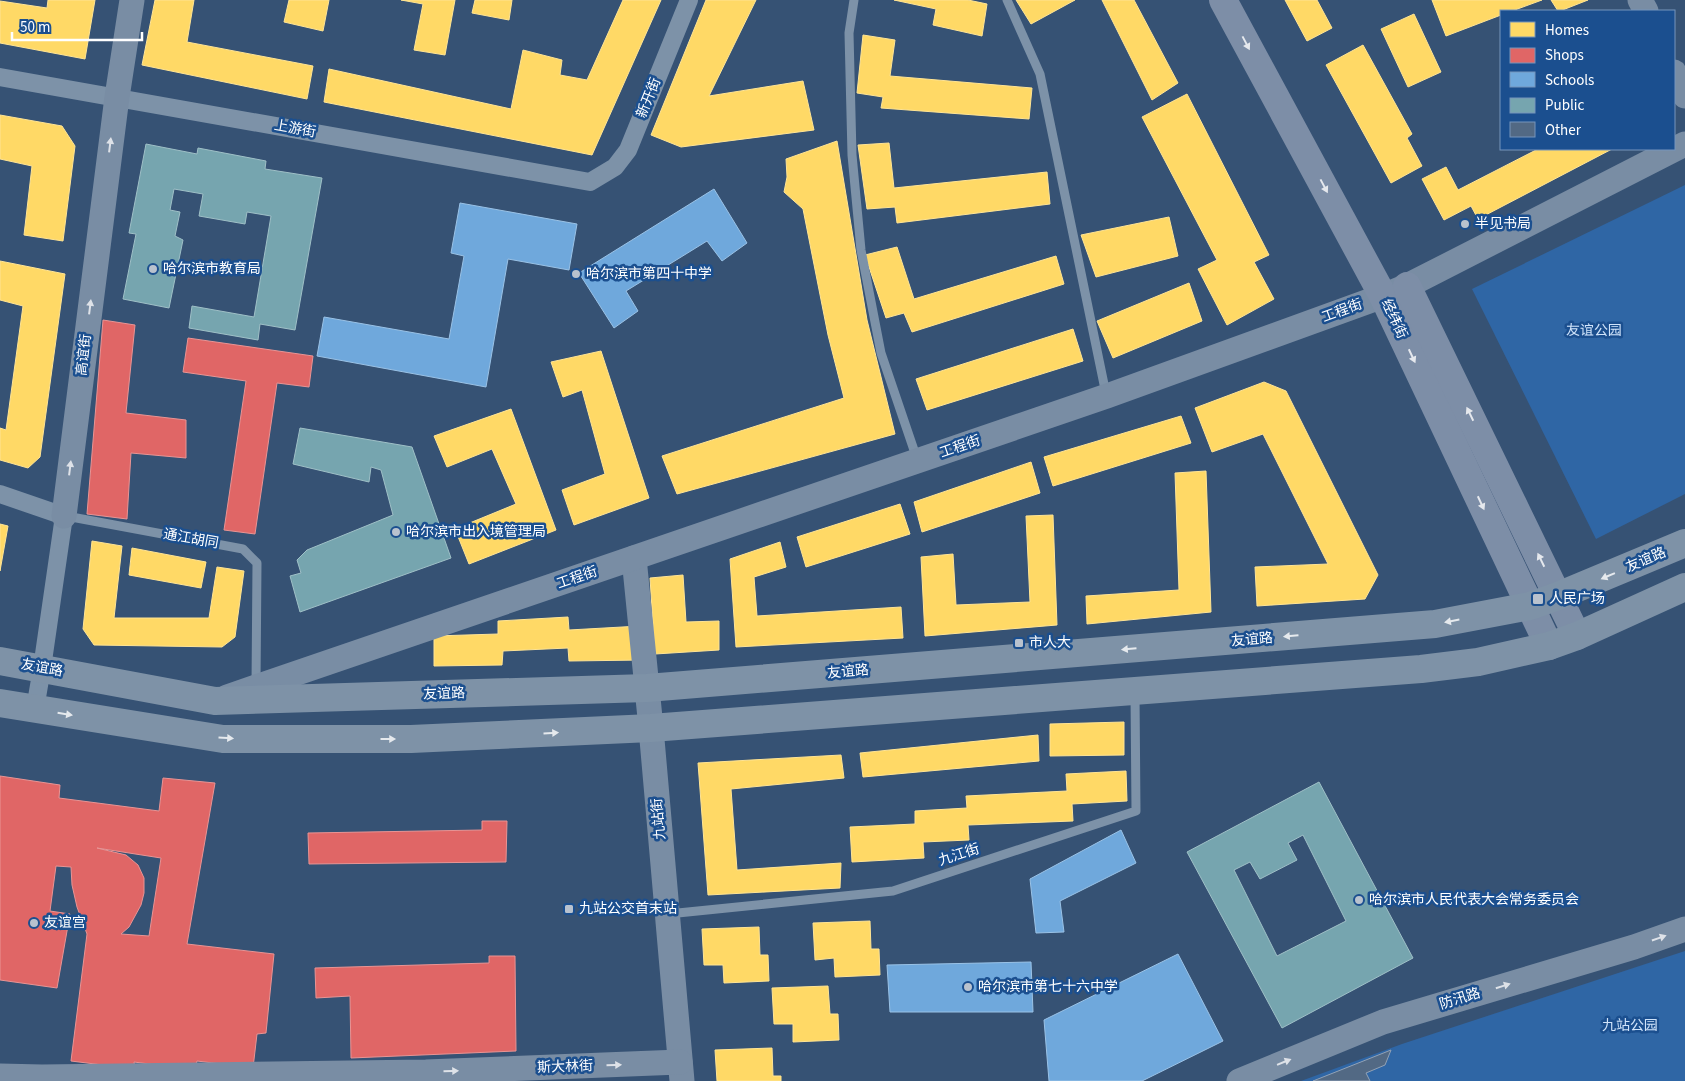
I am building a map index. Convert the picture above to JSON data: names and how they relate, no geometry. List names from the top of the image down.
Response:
{
  "streets": {
    "highway": ["友谊路"],
    "main road": ["经纬街"],
    "street": [
      "新开街",
      "上游街",
      "工程街",
      "高谊街",
      "通江胡同",
      "九站街",
      "防汛路",
      "斯大林街"
    ],
    "lane": ["九江街"]
  },
  "crossings": [
    ["新开街", "上游街"],
    ["上游街", "高谊街"],
    ["工程街", "经纬街"],
    ["工程街", "通江胡同"],
    ["工程街", "友谊路"],
    ["工程街", "九站街"],
    ["经纬街", "友谊路"],
    ["高谊街", "通江胡同"],
    ["高谊街", "友谊路"],
    ["友谊路", "九站街"],
    ["九站街", "九江街"],
    ["九站街", "斯大林街"]
  ],
  "one_way": ["高谊街", "防汛路", "斯大林街"],
  "parks": ["友谊公园", "九站公园"],
  "places": {
    "other": [
      "半见书局",
      "哈尔滨市教育局",
      "哈尔滨市第四十中学",
      "哈尔滨市出入境管理局",
      "哈尔滨市人民代表大会常务委员会",
      "友谊宫",
      "哈尔滨市第七十六中学"
    ],
    "transit": ["人民广场", "市人大", "九站公交首末站"]
  },
  "legend": [
    "Homes",
    "Shops",
    "Schools",
    "Public",
    "Other"
  ],
  "scale_bar": "50 m"
}
